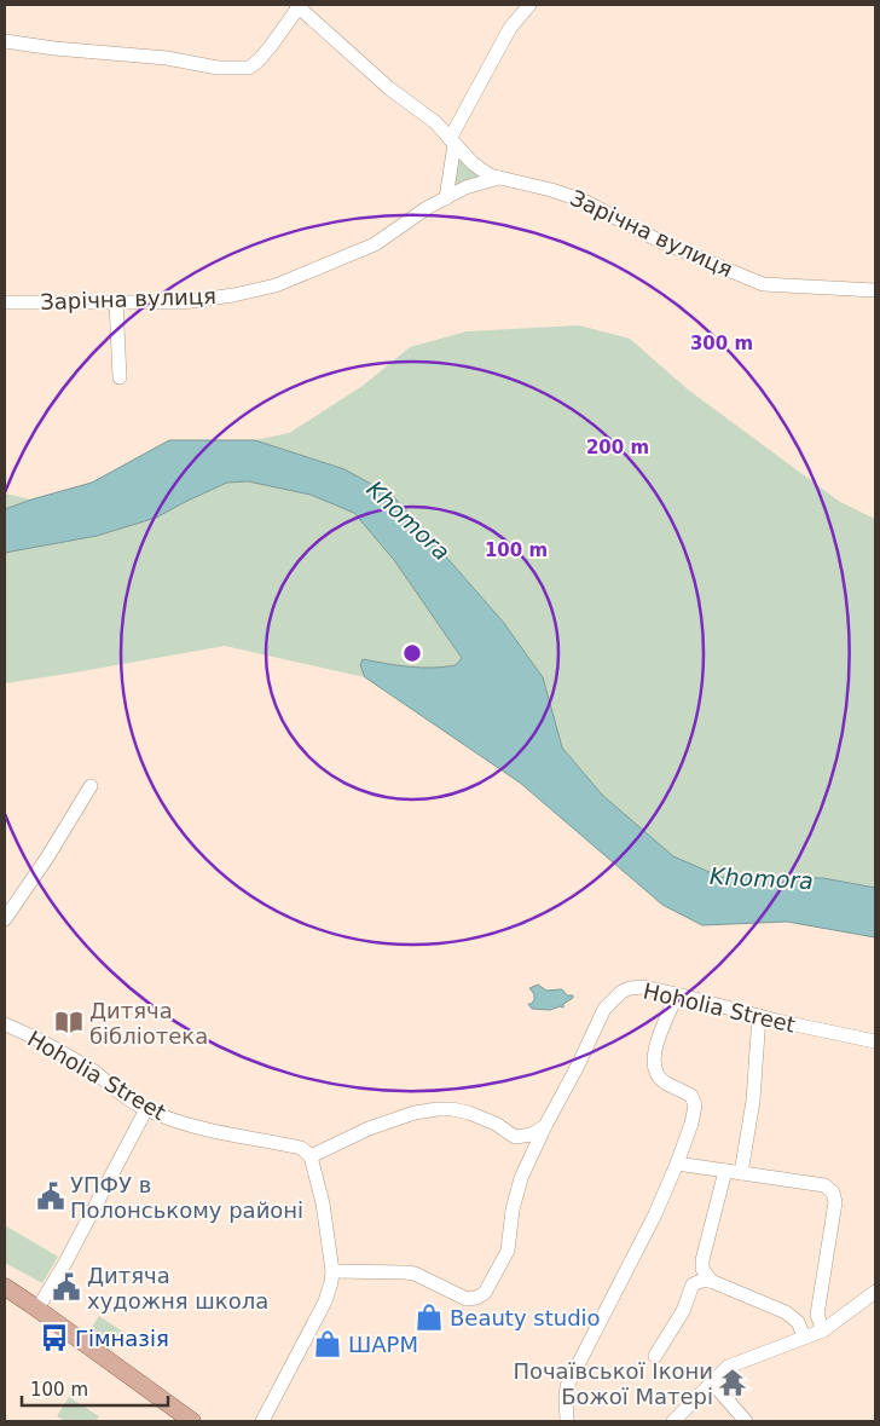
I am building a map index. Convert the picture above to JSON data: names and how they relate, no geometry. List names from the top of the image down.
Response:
{
  "streets": {
    "street": ["Зарічна вулиця", "Hoholia Street"]
  },
  "water": ["Khomora"],
  "places": {
    "library": ["Дитяча бібліотека"],
    "public building": ["УПФУ в Полонському районі", "Дитяча художня школа"],
    "shop": ["Beauty studio", "ШАРМ"],
    "bus stop": ["Гімназія"],
    "temple": ["Почаївської Ікони Божої Матері"]
  },
  "scale_bar": "100 m",
  "rings": ["300 m", "200 m", "100 m"]
}
